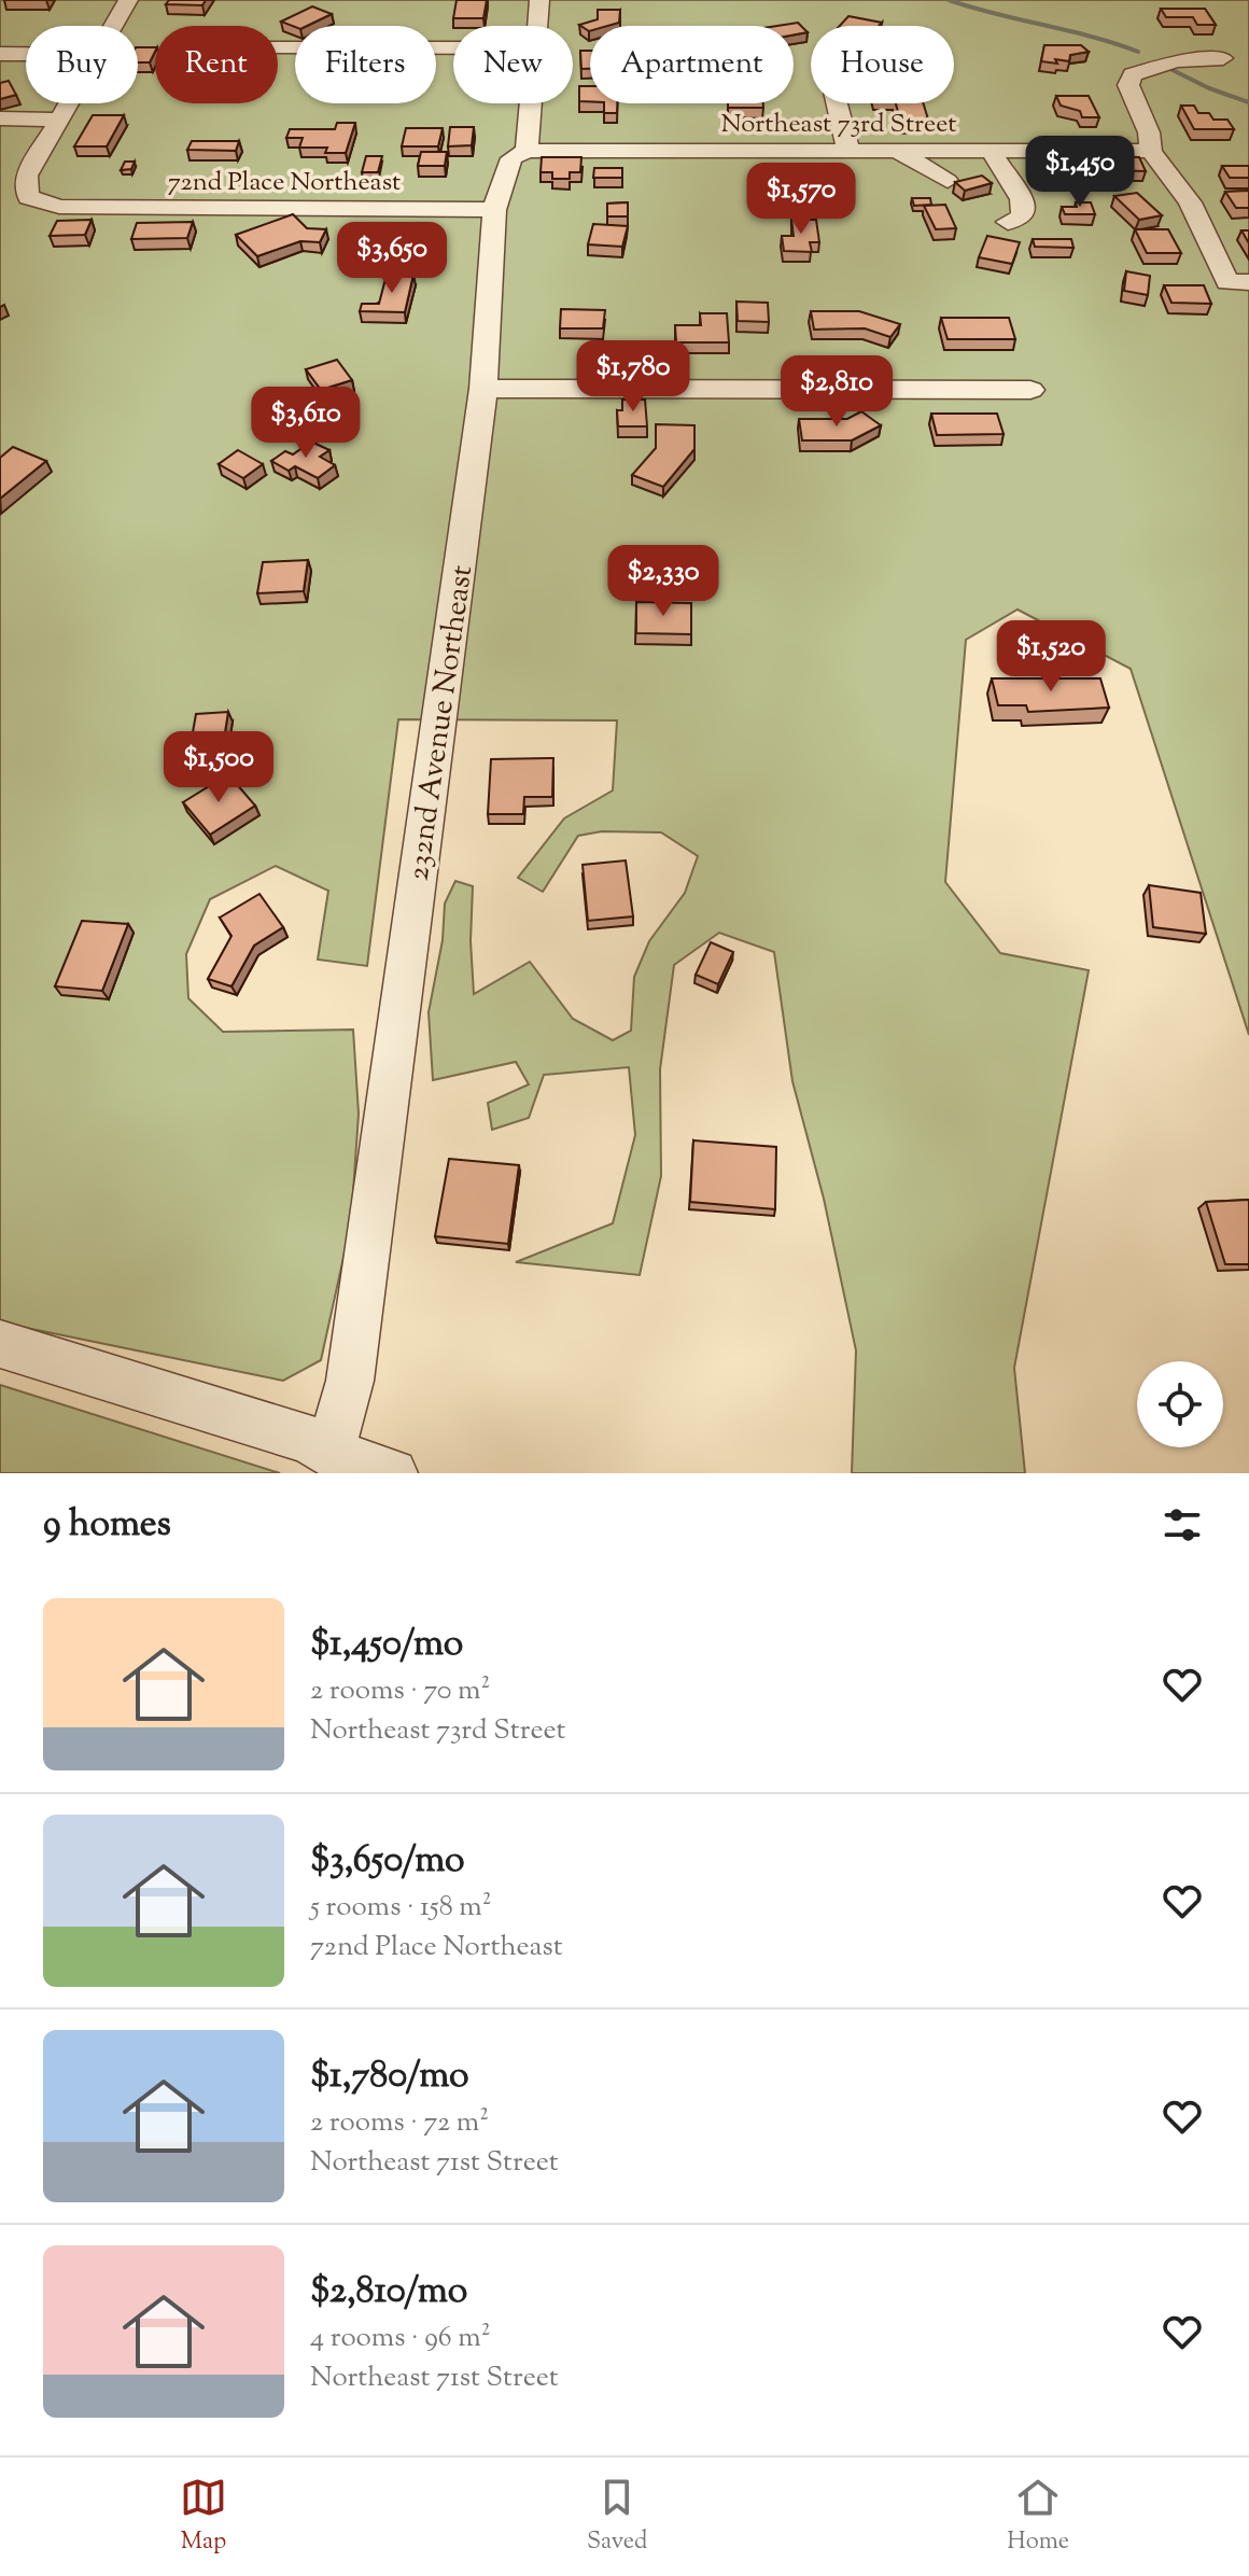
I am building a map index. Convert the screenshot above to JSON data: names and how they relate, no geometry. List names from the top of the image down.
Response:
{
  "streets": {
    "street": ["Northeast 73rd Street", "72nd Place Northeast", "232nd Avenue Northeast"]
  },
  "crossings": [
    ["Northeast 73rd Street", "232nd Avenue Northeast"],
    ["72nd Place Northeast", "232nd Avenue Northeast"]
  ],
  "page": {
    "chip": [
      "Buy",
      "Rent",
      "Filters",
      "New",
      "Apartment",
      "House"
    ],
    "price": [
      "$1,450",
      "$1,570",
      "$3,650",
      "$1,780",
      "$2,810",
      "$3,610",
      "$2,330",
      "$1,520",
      "$1,500"
    ],
    "heading": "9 homes",
    "list": [
      {
        "name": "$1,450/mo",
        "note": "2 rooms · 70 m² · Northeast 73rd Street"
      },
      {
        "name": "$3,650/mo",
        "note": "5 rooms · 158 m² · 72nd Place Northeast"
      },
      {
        "name": "$1,780/mo",
        "note": "2 rooms · 72 m² · Northeast 71st Street"
      },
      {
        "name": "$2,810/mo",
        "note": "4 rooms · 96 m² · Northeast 71st Street"
      }
    ],
    "tabs": ["Map", "Saved", "Home"]
  }
}
